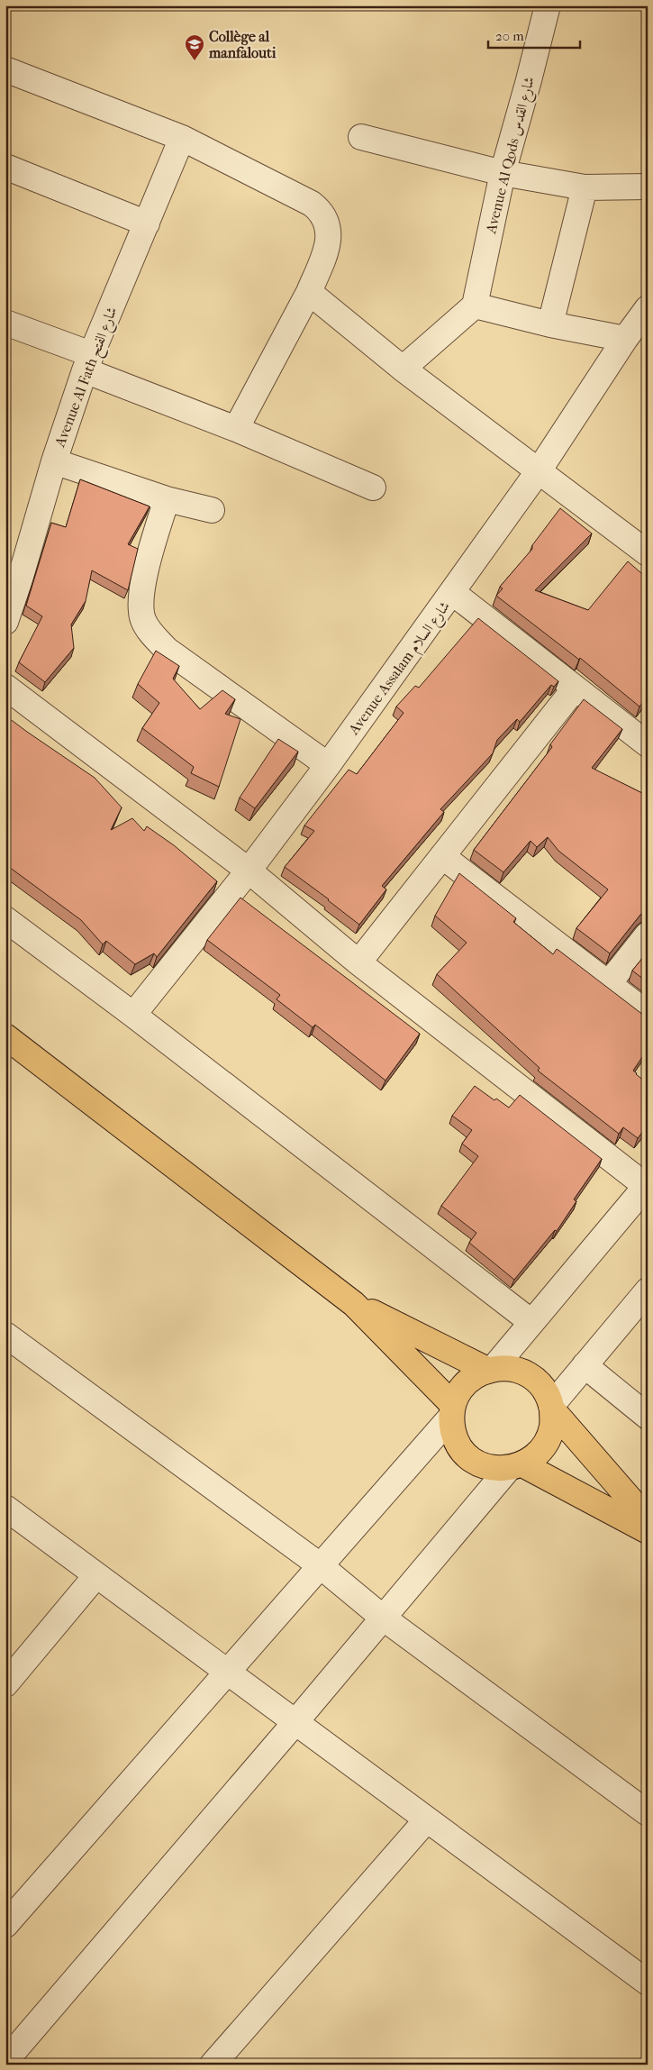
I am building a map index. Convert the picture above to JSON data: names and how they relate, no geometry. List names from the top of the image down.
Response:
{
  "streets": {
    "street": ["Avenue Al Qods شارع القدس", "Avenue Al Fath شارع الفتح", "Avenue Assalam شارع السلام"]
  },
  "places": {
    "school or university": ["Collège al manfalouti"]
  },
  "scale_bar": "20 m"
}
